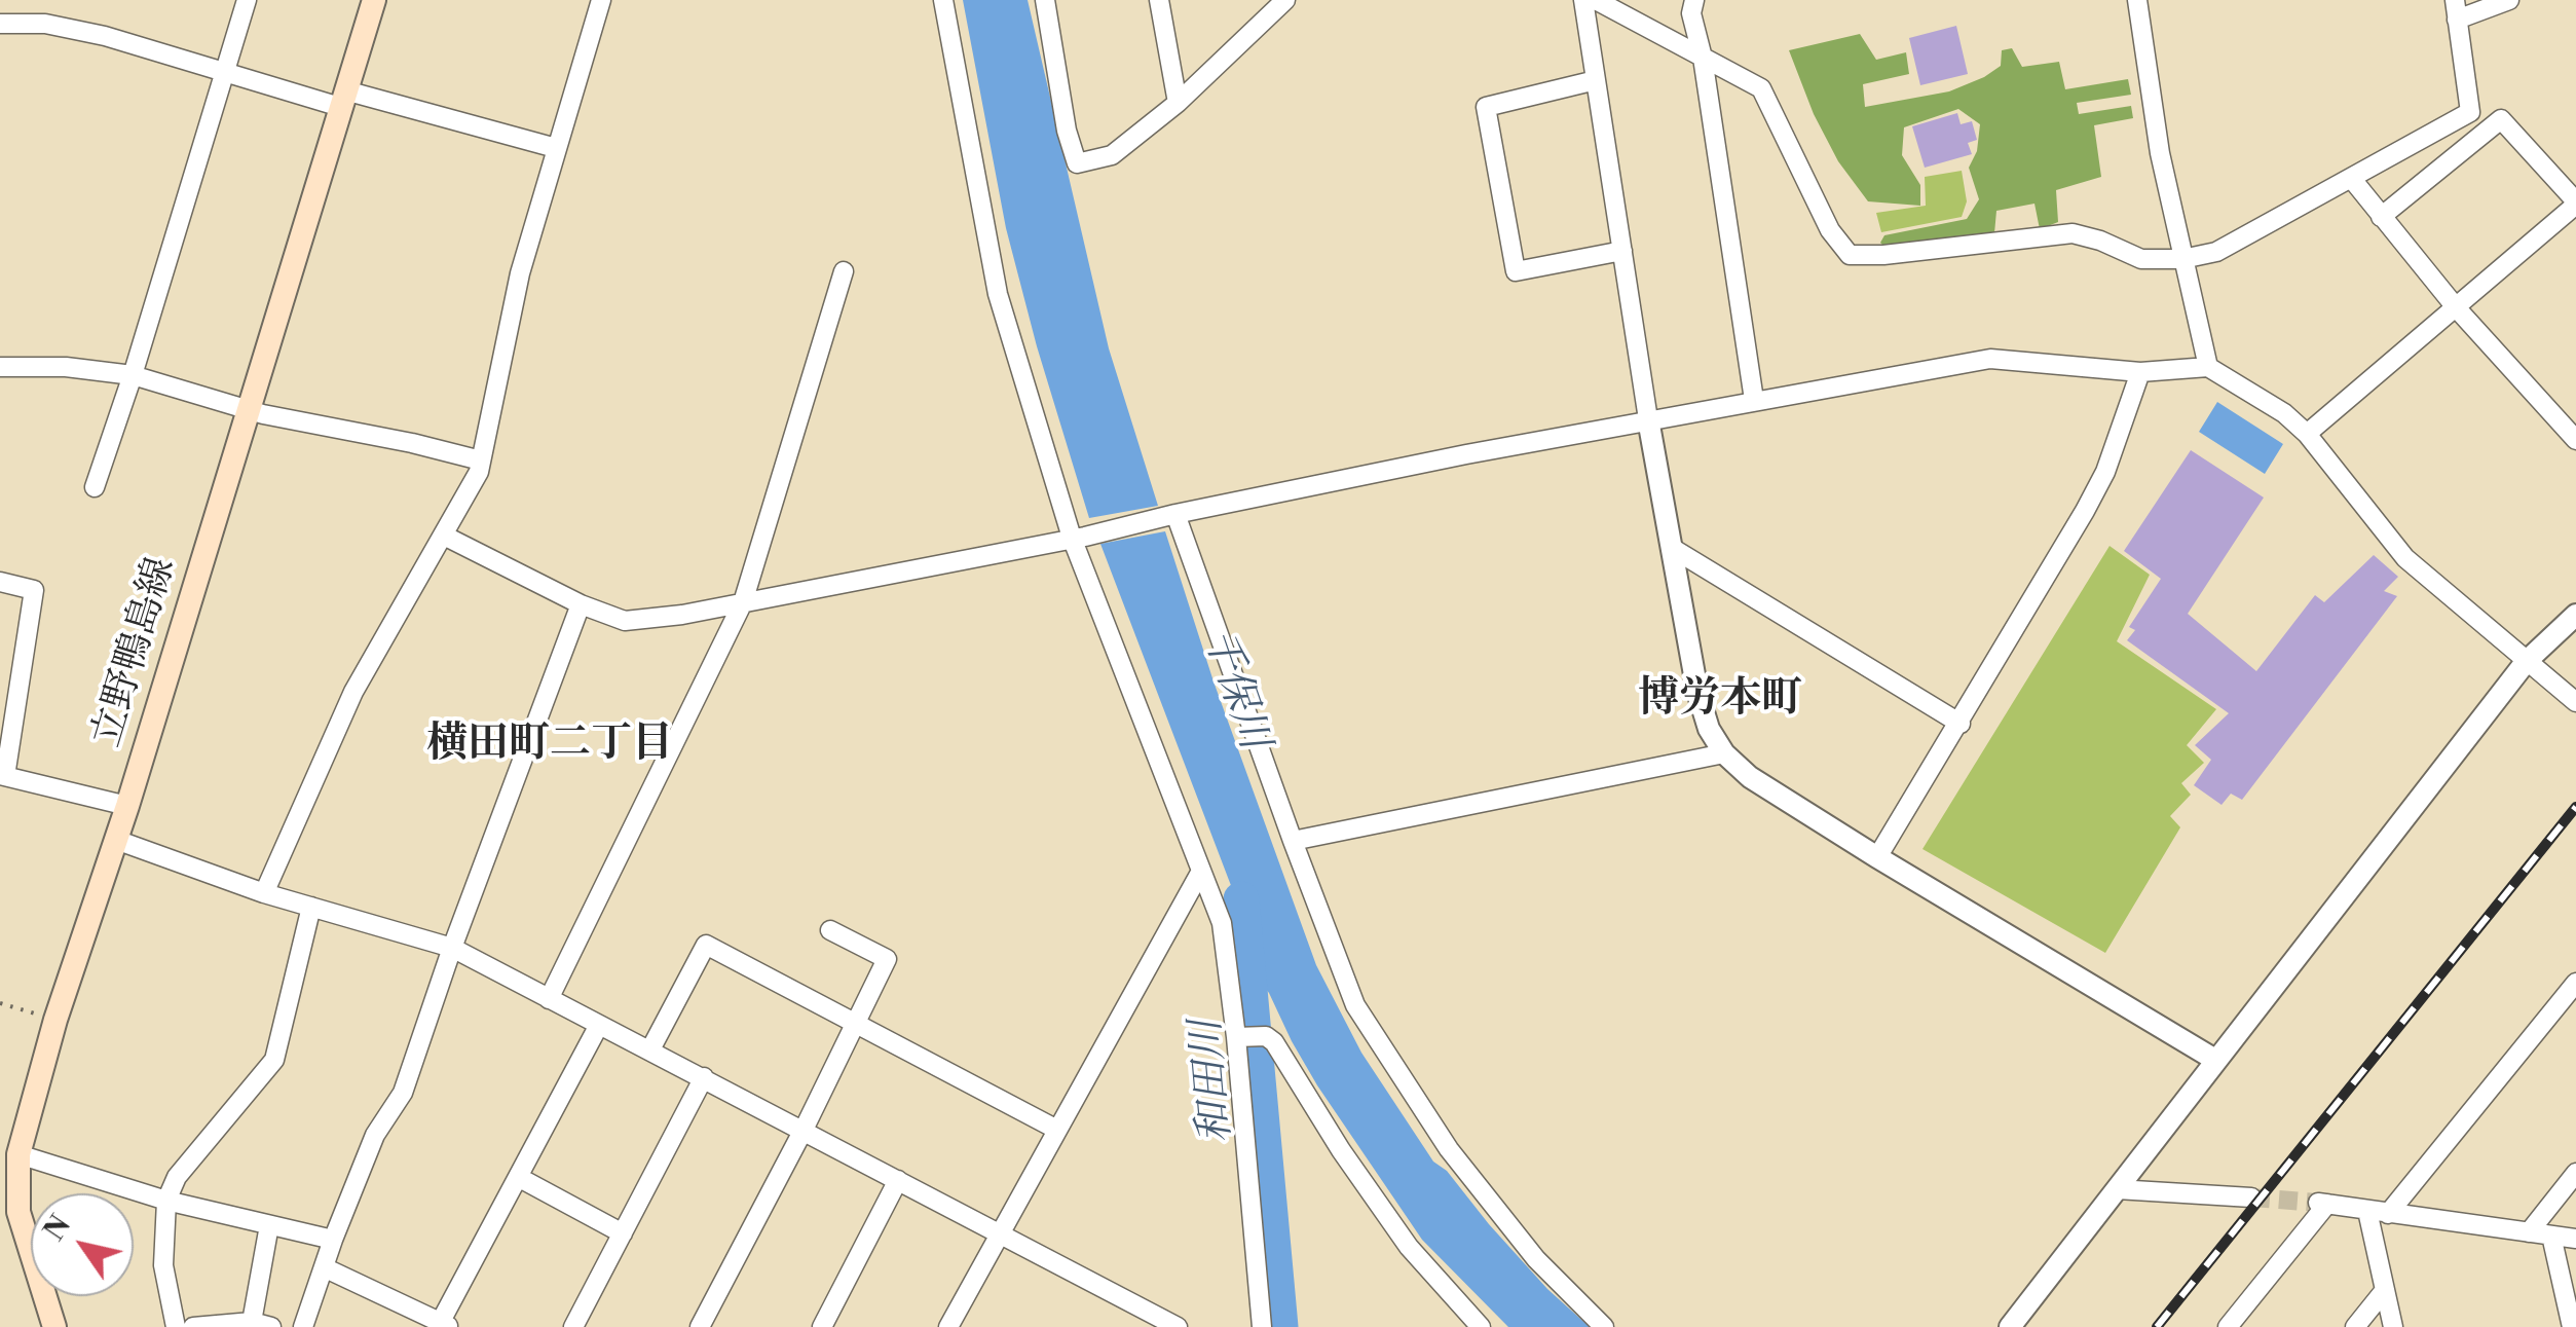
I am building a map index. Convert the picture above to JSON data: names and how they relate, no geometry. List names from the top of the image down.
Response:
{
  "streets": {
    "main road": ["立野鴨島線"]
  },
  "districts": ["博労本町", "横田町二丁目"],
  "water": ["千保川", "和田川"],
  "north": "top left"
}
